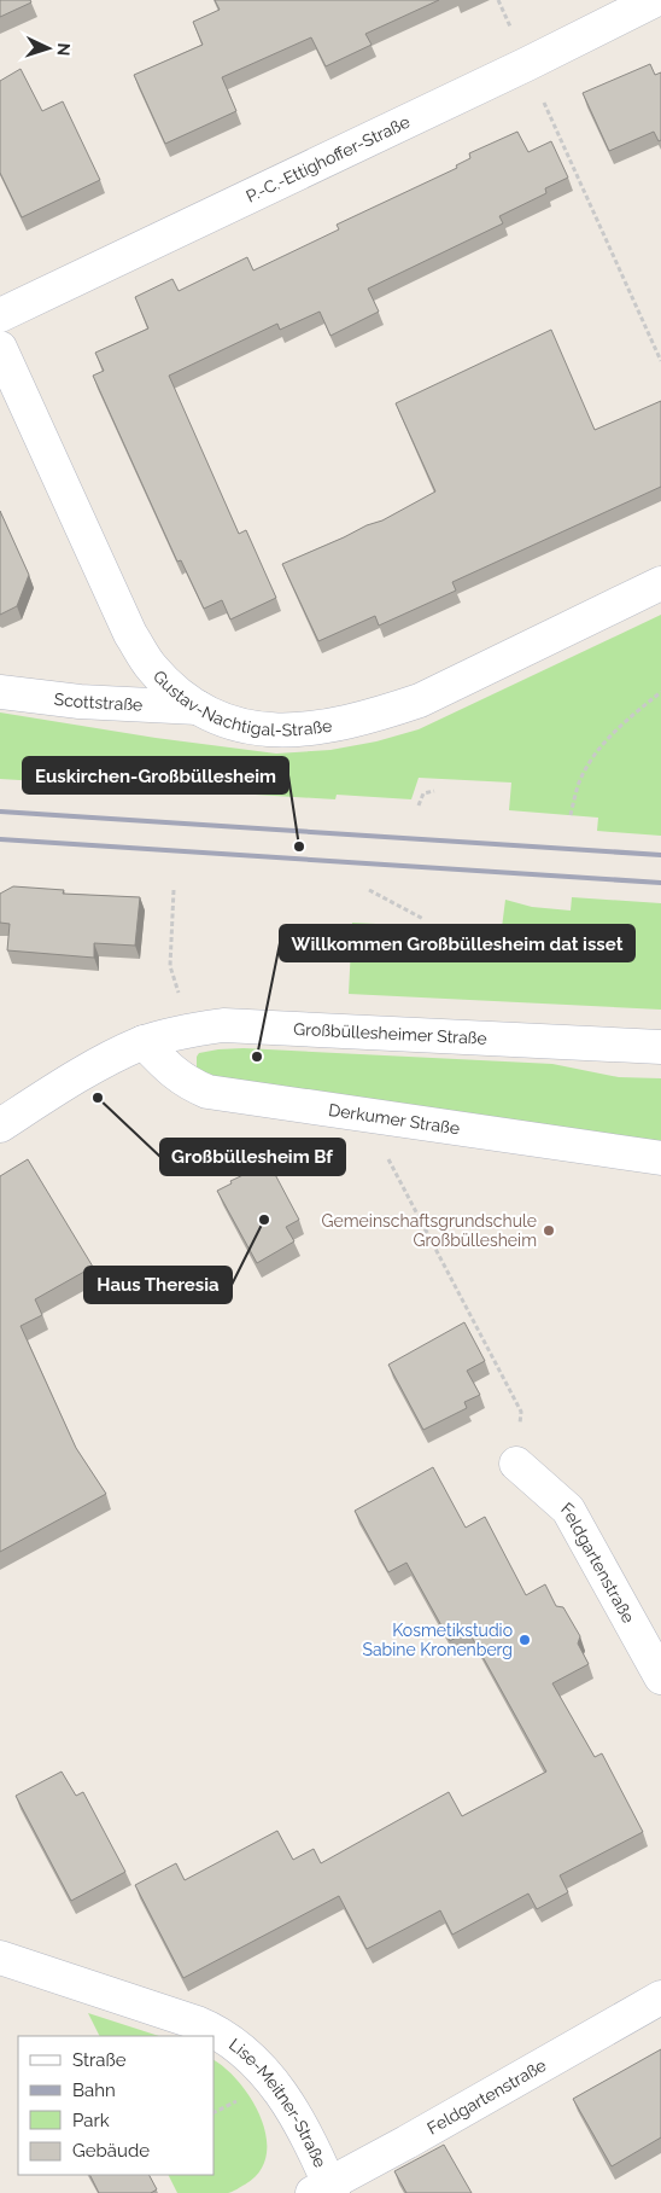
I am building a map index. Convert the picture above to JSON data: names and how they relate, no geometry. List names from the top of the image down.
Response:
{
  "streets": {
    "street": [
      "P.-C.-Ettighoffer-Straße",
      "Gustav-Nachtigal-Straße",
      "Scottstraße",
      "Großbüllesheimer Straße",
      "Derkumer Straße",
      "Feldgartenstraße",
      "Lise-Meitner-Straße"
    ]
  },
  "crossings": [
    ["Gustav-Nachtigal-Straße", "Scottstraße"],
    ["Großbüllesheimer Straße", "Derkumer Straße"],
    ["Feldgartenstraße", "Lise-Meitner-Straße"]
  ],
  "places": [
    "Euskirchen-Großbüllesheim",
    "Willkommen Großbüllesheim dat isset",
    "Großbüllesheim Bf",
    "Haus Theresia",
    "Gemeinschaftsgrundschule Großbüllesheim",
    "Kosmetikstudio Sabine Kronenberg"
  ],
  "legend": [
    "Straße",
    "Bahn",
    "Park",
    "Gebäude"
  ],
  "north": "right"
}
